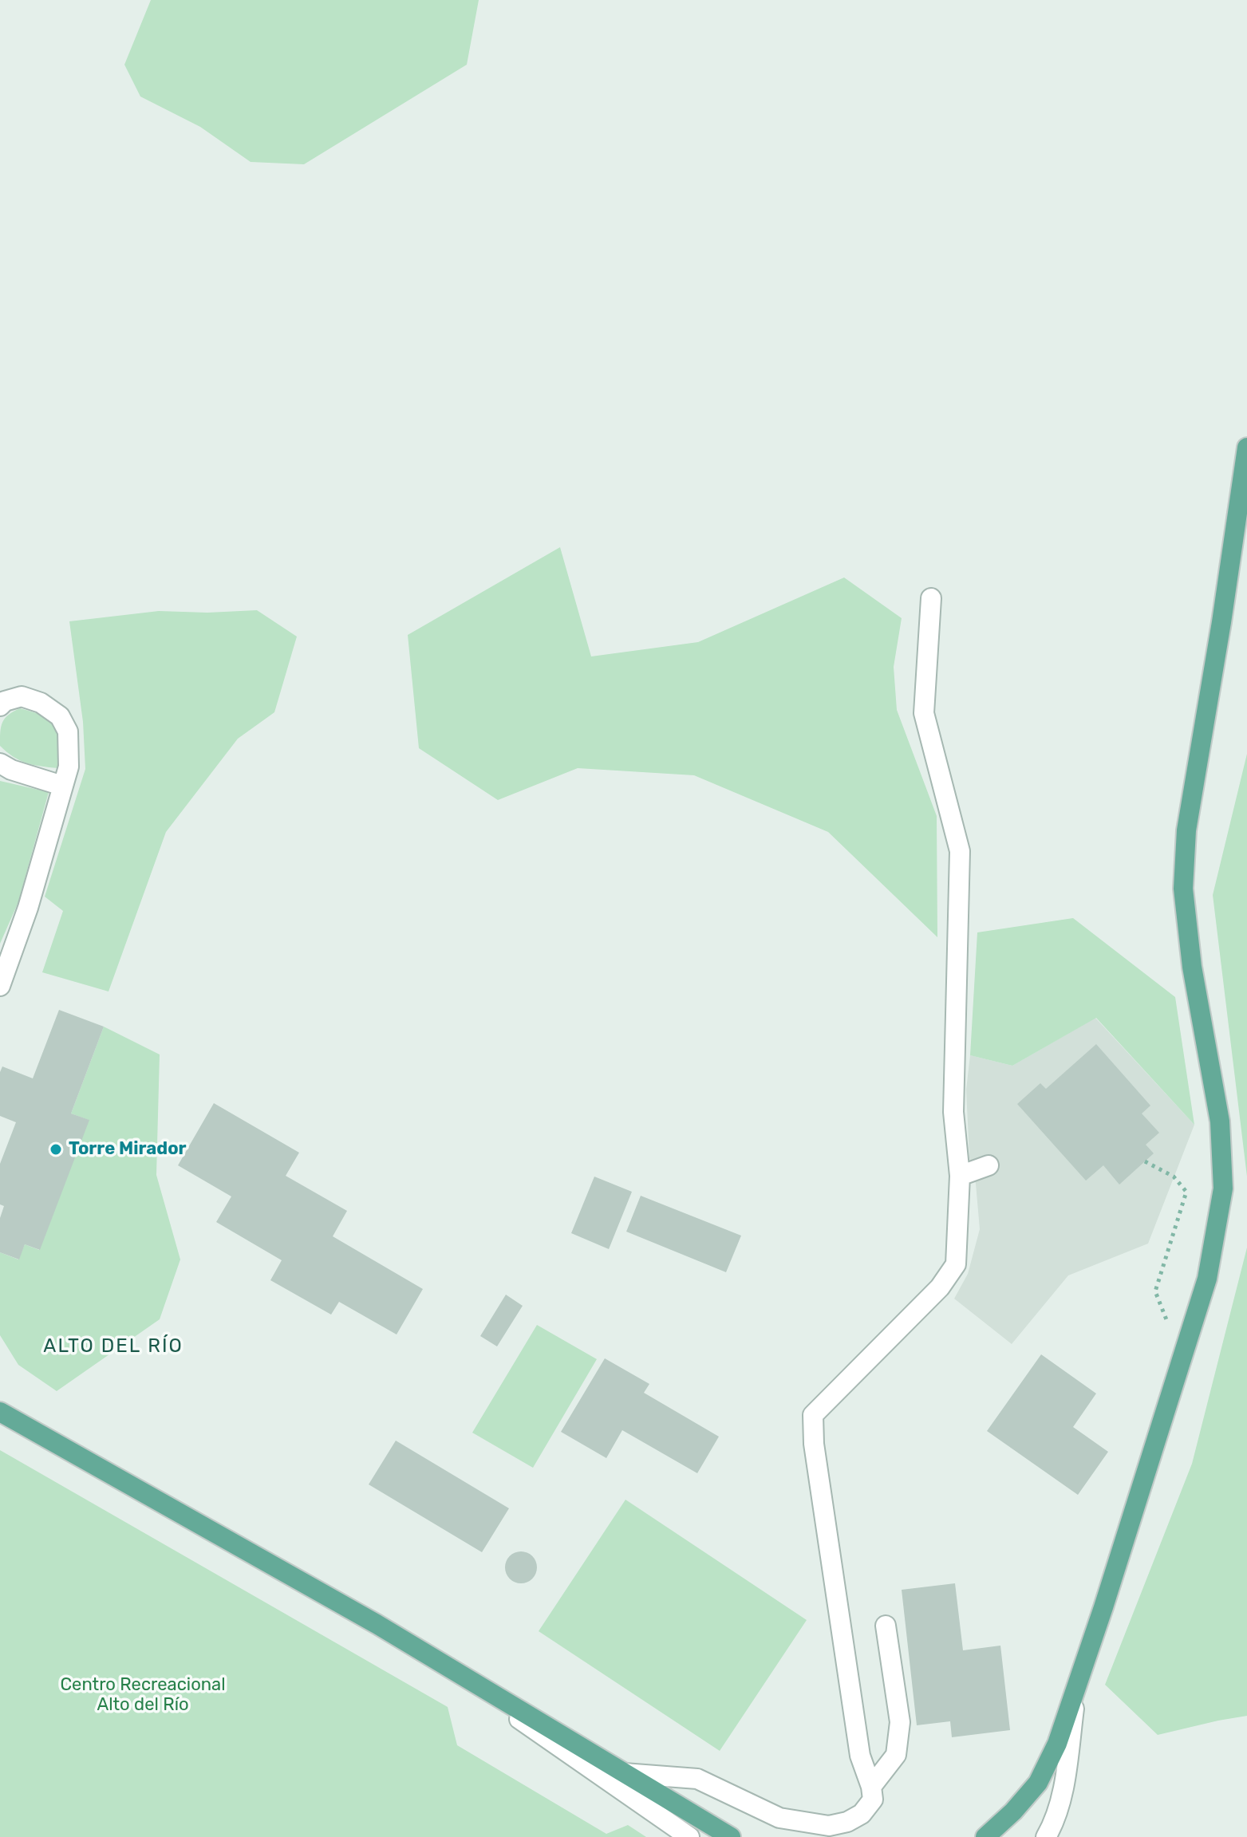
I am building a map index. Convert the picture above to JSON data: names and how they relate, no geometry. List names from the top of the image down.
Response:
{
  "districts": ["ALTO DEL RÍO"],
  "parks": ["Centro Recreacional Alto del Río"],
  "places": ["Torre Mirador"]
}
